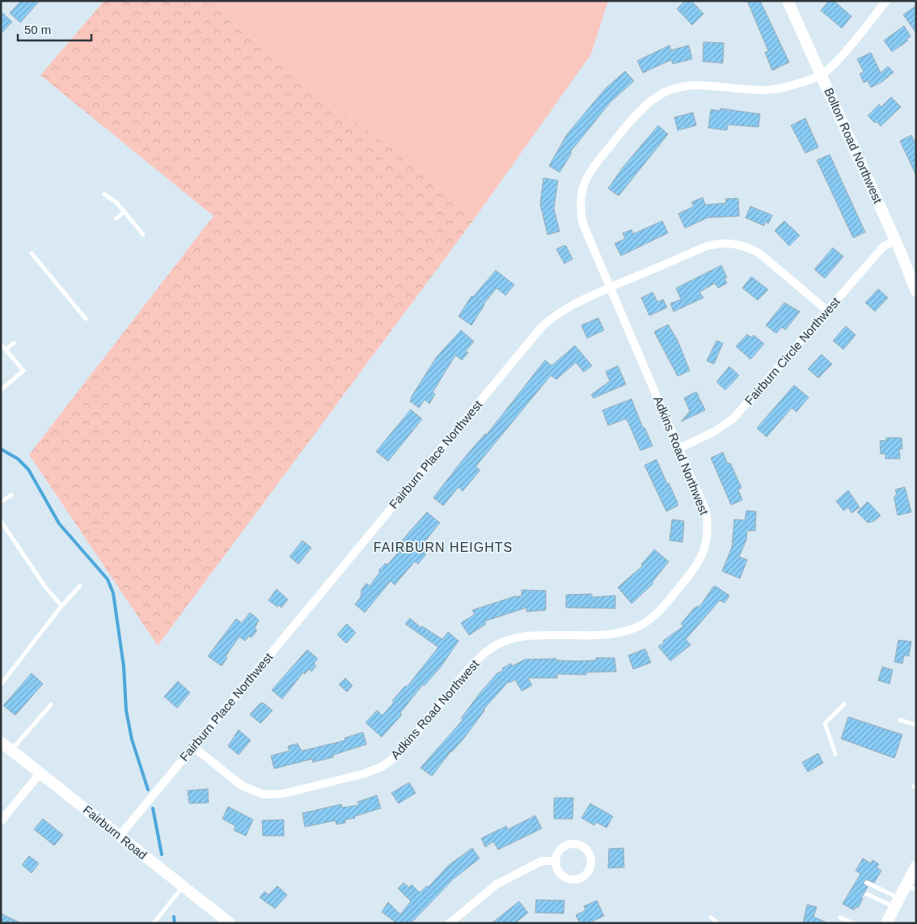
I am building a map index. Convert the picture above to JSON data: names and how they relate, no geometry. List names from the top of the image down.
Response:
{
  "streets": {
    "street": [
      "Bolton Road Northwest",
      "Fairburn Circle Northwest",
      "Fairburn Place Northwest",
      "Adkins Road Northwest",
      "Fairburn Road"
    ]
  },
  "crossings": [
    ["Bolton Road Northwest", "Fairburn Circle Northwest"],
    ["Bolton Road Northwest", "Adkins Road Northwest"],
    ["Fairburn Circle Northwest", "Fairburn Place Northwest"],
    ["Fairburn Circle Northwest", "Adkins Road Northwest"],
    ["Fairburn Place Northwest", "Adkins Road Northwest"],
    ["Fairburn Place Northwest", "Fairburn Road"]
  ],
  "districts": ["FAIRBURN HEIGHTS"],
  "scale_bar": "50 m"
}
